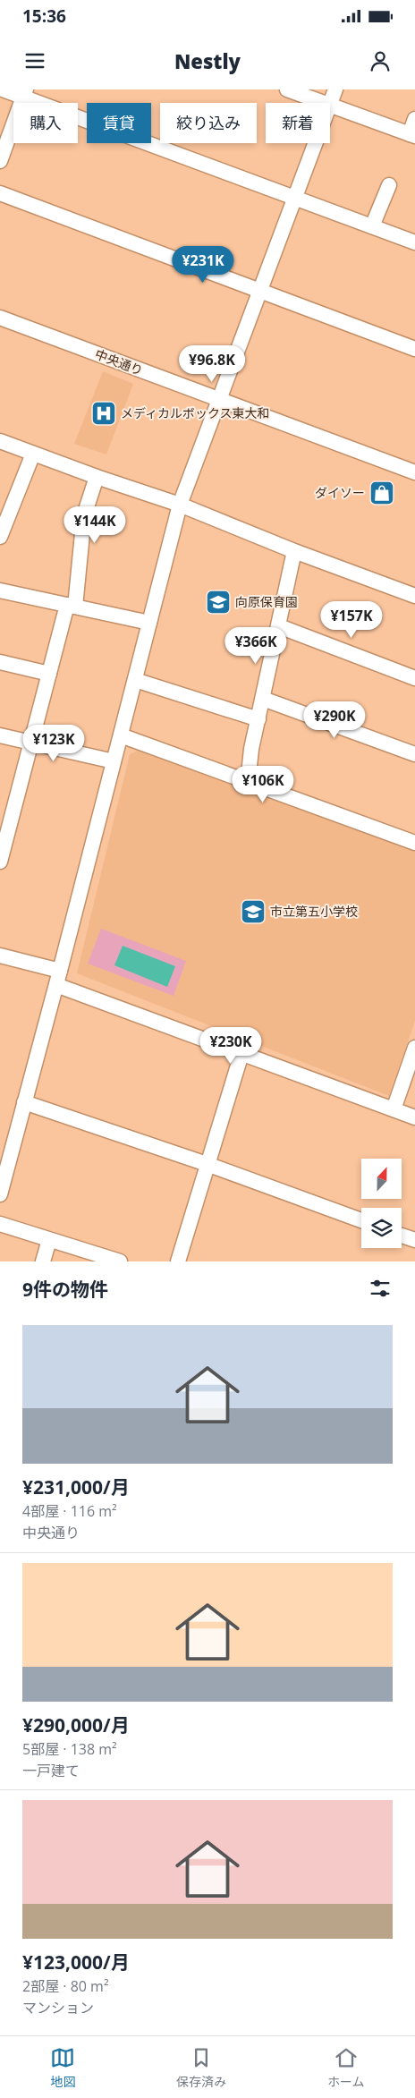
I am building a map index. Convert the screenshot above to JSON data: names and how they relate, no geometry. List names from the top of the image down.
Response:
{
  "streets": {
    "street": ["中央通り"]
  },
  "places": {
    "hospital": ["メディカルボックス東大和"],
    "shop": ["ダイソー"],
    "school or university": ["向原保育園", "市立第五小学校"]
  },
  "north": "top",
  "page": {
    "status": "15:36",
    "header": "Nestly",
    "chip": [
      "購入",
      "賃貸",
      "絞り込み",
      "新着"
    ],
    "price": [
      "¥231K",
      "¥96.8K",
      "¥144K",
      "¥157K",
      "¥366K",
      "¥290K",
      "¥123K",
      "¥106K",
      "¥230K"
    ],
    "heading": "9件の物件",
    "list": [
      {
        "name": "¥231,000/月",
        "note": "4部屋 · 116 m² · 中央通り"
      },
      {
        "name": "¥290,000/月",
        "note": "5部屋 · 138 m² · 一戸建て"
      },
      {
        "name": "¥123,000/月",
        "note": "2部屋 · 80 m² · マンション"
      }
    ],
    "tabs": ["地図", "保存済み", "ホーム"]
  }
}
